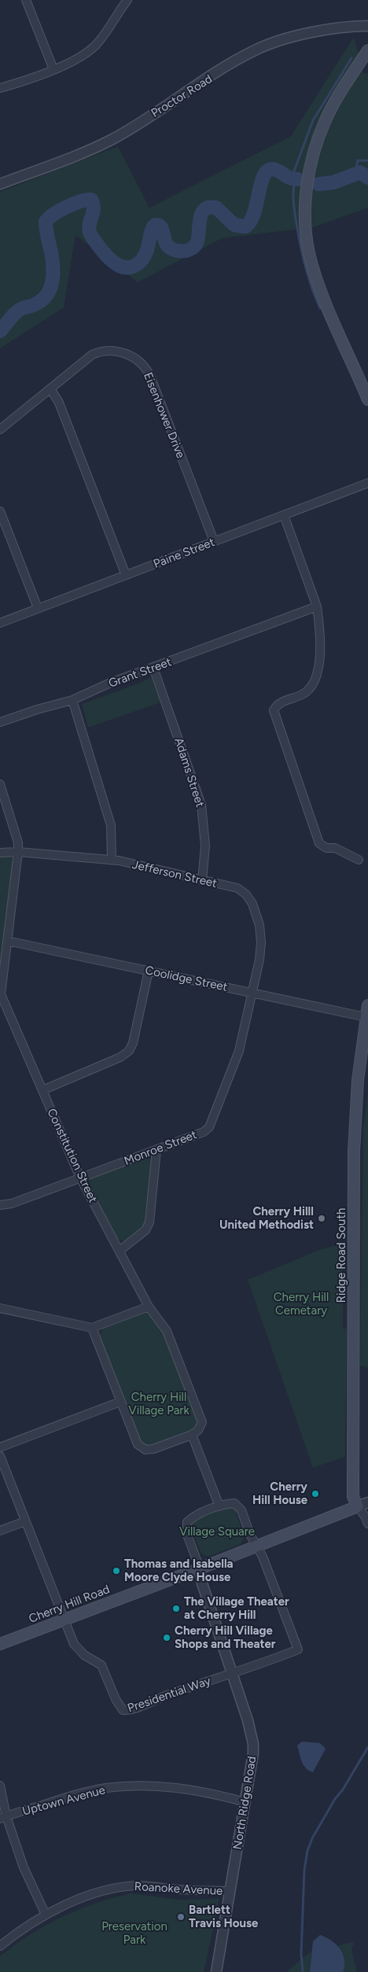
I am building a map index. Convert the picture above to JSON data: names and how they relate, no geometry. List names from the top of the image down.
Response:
{
  "streets": {
    "main road": ["Ridge Road South", "Cherry Hill Road"],
    "street": [
      "Proctor Road",
      "Eisenhower Drive",
      "Paine Street",
      "Grant Street",
      "Adams Street",
      "Jefferson Street",
      "Coolidge Street",
      "Monroe Street",
      "Constitution Street",
      "Presidential Way",
      "Uptown Avenue",
      "North Ridge Road",
      "Roanoke Avenue"
    ]
  },
  "crossings": [
    ["Eisenhower Drive", "Paine Street"],
    ["Grant Street", "Adams Street"],
    ["Adams Street", "Jefferson Street"],
    ["Jefferson Street", "Coolidge Street"],
    ["Jefferson Street", "Monroe Street"],
    ["Jefferson Street", "Constitution Street"],
    ["Coolidge Street", "Monroe Street"],
    ["Coolidge Street", "Constitution Street"],
    ["Coolidge Street", "Ridge Road South"],
    ["Monroe Street", "Constitution Street"],
    ["Ridge Road South", "Cherry Hill Road"],
    ["Cherry Hill Road", "Presidential Way"],
    ["Cherry Hill Road", "North Ridge Road"],
    ["Presidential Way", "North Ridge Road"],
    ["Uptown Avenue", "North Ridge Road"],
    ["North Ridge Road", "Roanoke Avenue"]
  ],
  "parks": [
    "Cherry Hill Cemetary",
    "Cherry Hill Village Park",
    "Village Square",
    "Preservation Park"
  ],
  "places": [
    "Cherry Hilll United Methodist",
    "Cherry Hill House",
    "Thomas and Isabella Moore Clyde House",
    "The Village Theater at Cherry Hill",
    "Cherry Hill Village Shops and Theater",
    "Bartlett Travis House"
  ]
}
